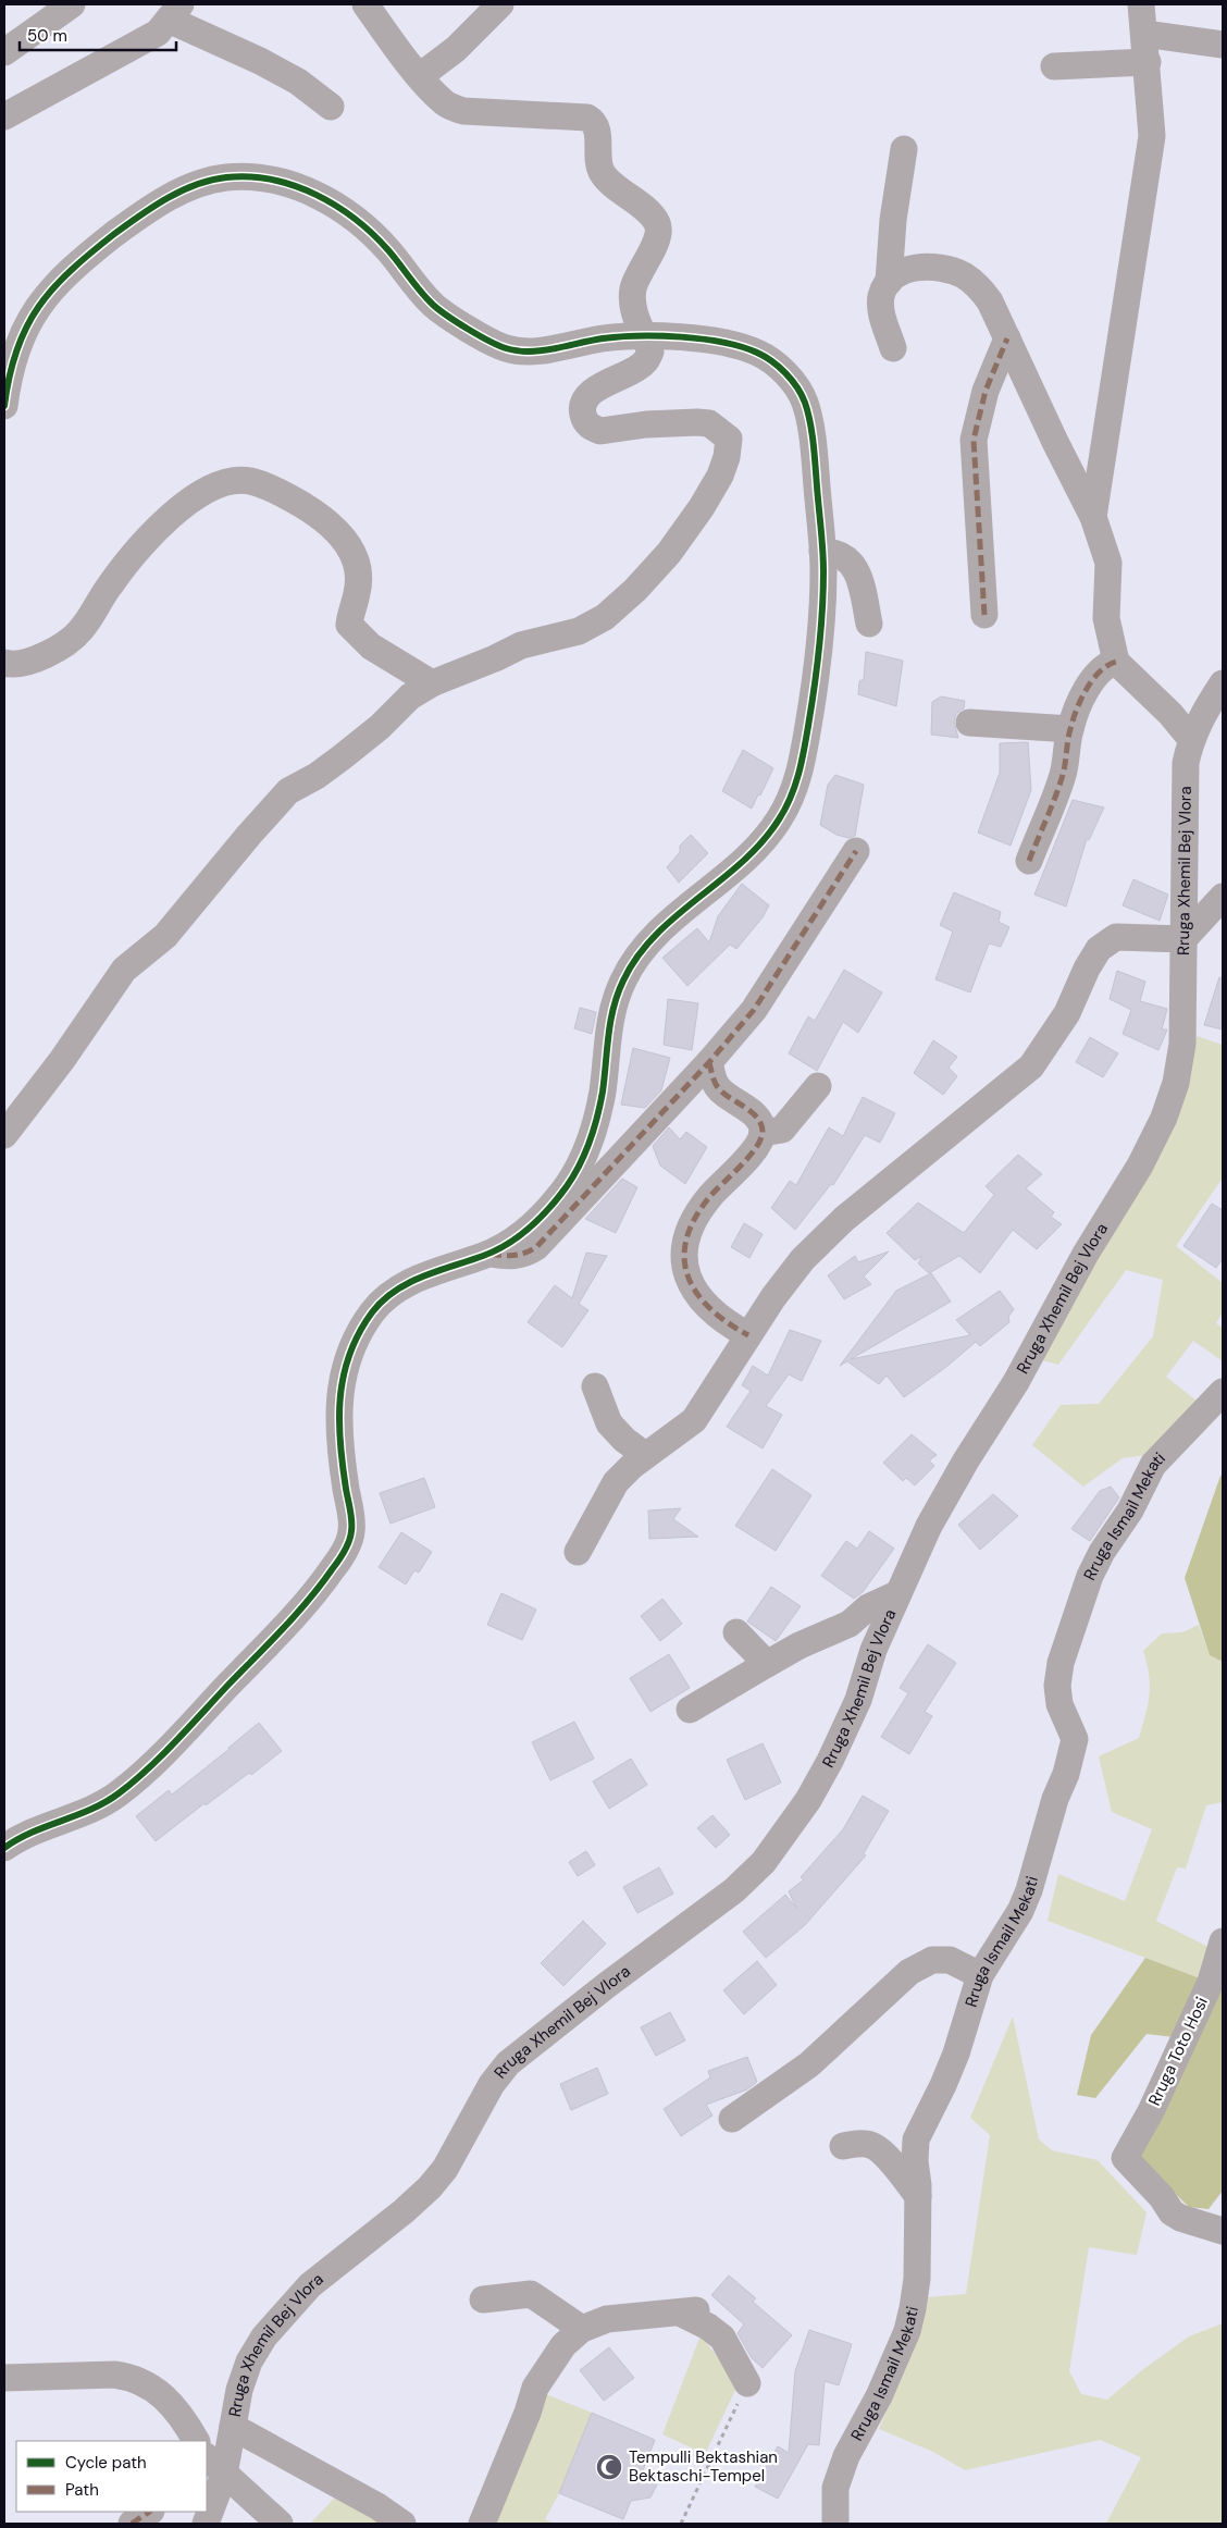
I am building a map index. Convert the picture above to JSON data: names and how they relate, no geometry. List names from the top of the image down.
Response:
{
  "streets": {
    "street": ["Rruga Xhemil Bej Vlora", "Rruga Ismail Mekati", "Rruga Toto Hosi"]
  },
  "places": {
    "mosque": ["Tempulli Bektashian Bektaschi-Tempel"]
  },
  "legend": ["Cycle path", "Path"],
  "scale_bar": "50 m"
}
